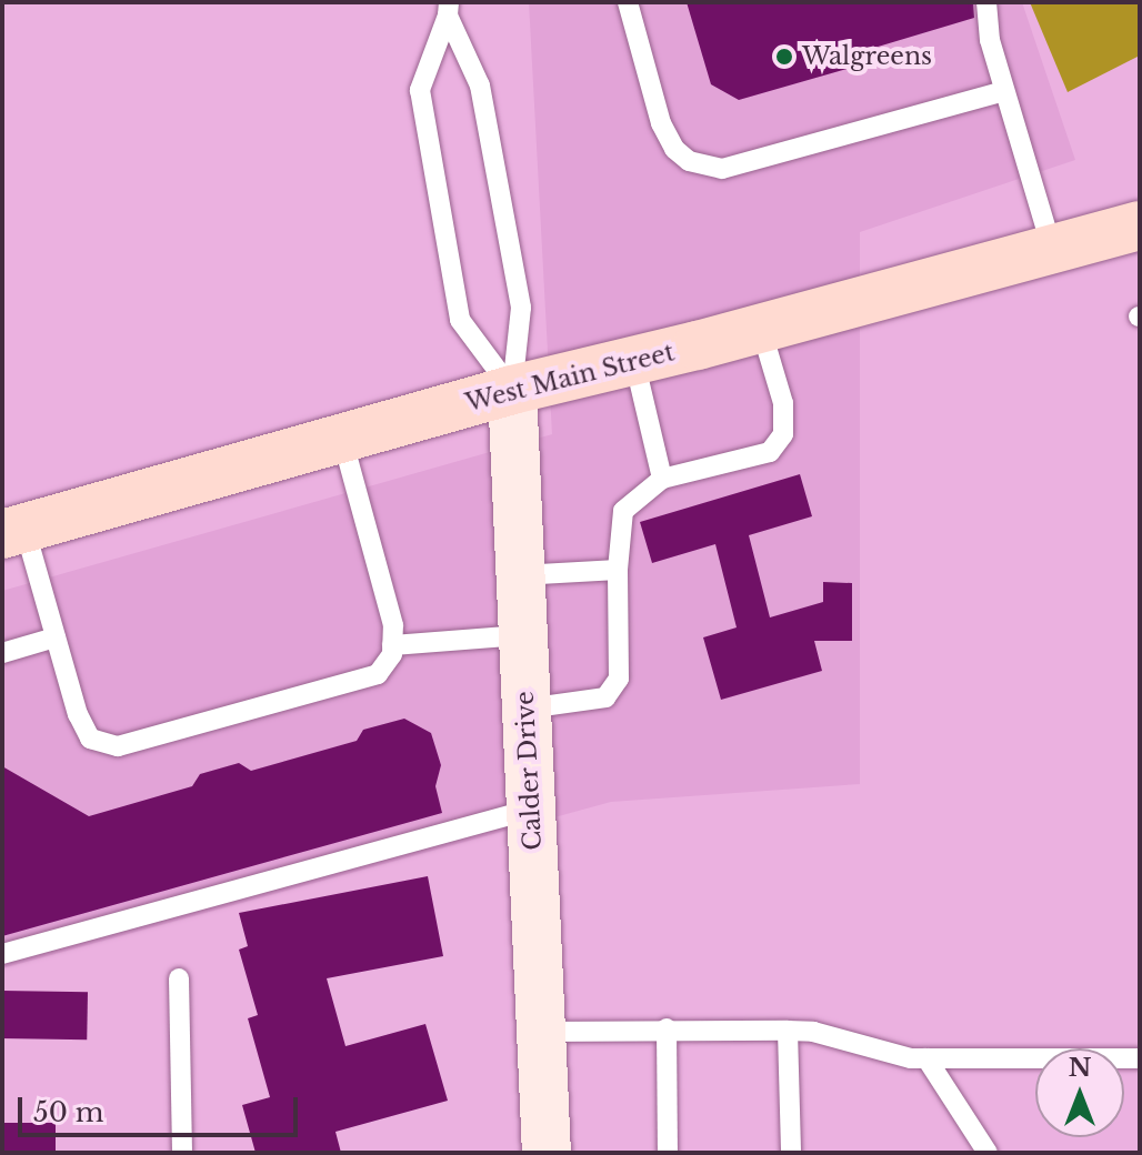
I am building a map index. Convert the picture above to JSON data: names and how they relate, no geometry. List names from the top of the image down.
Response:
{
  "streets": {
    "main road": ["West Main Street"],
    "street": ["Calder Drive"]
  },
  "crossings": [
    ["West Main Street", "Calder Drive"]
  ],
  "places": ["Walgreens"],
  "scale_bar": "50 m",
  "north": "top"
}
